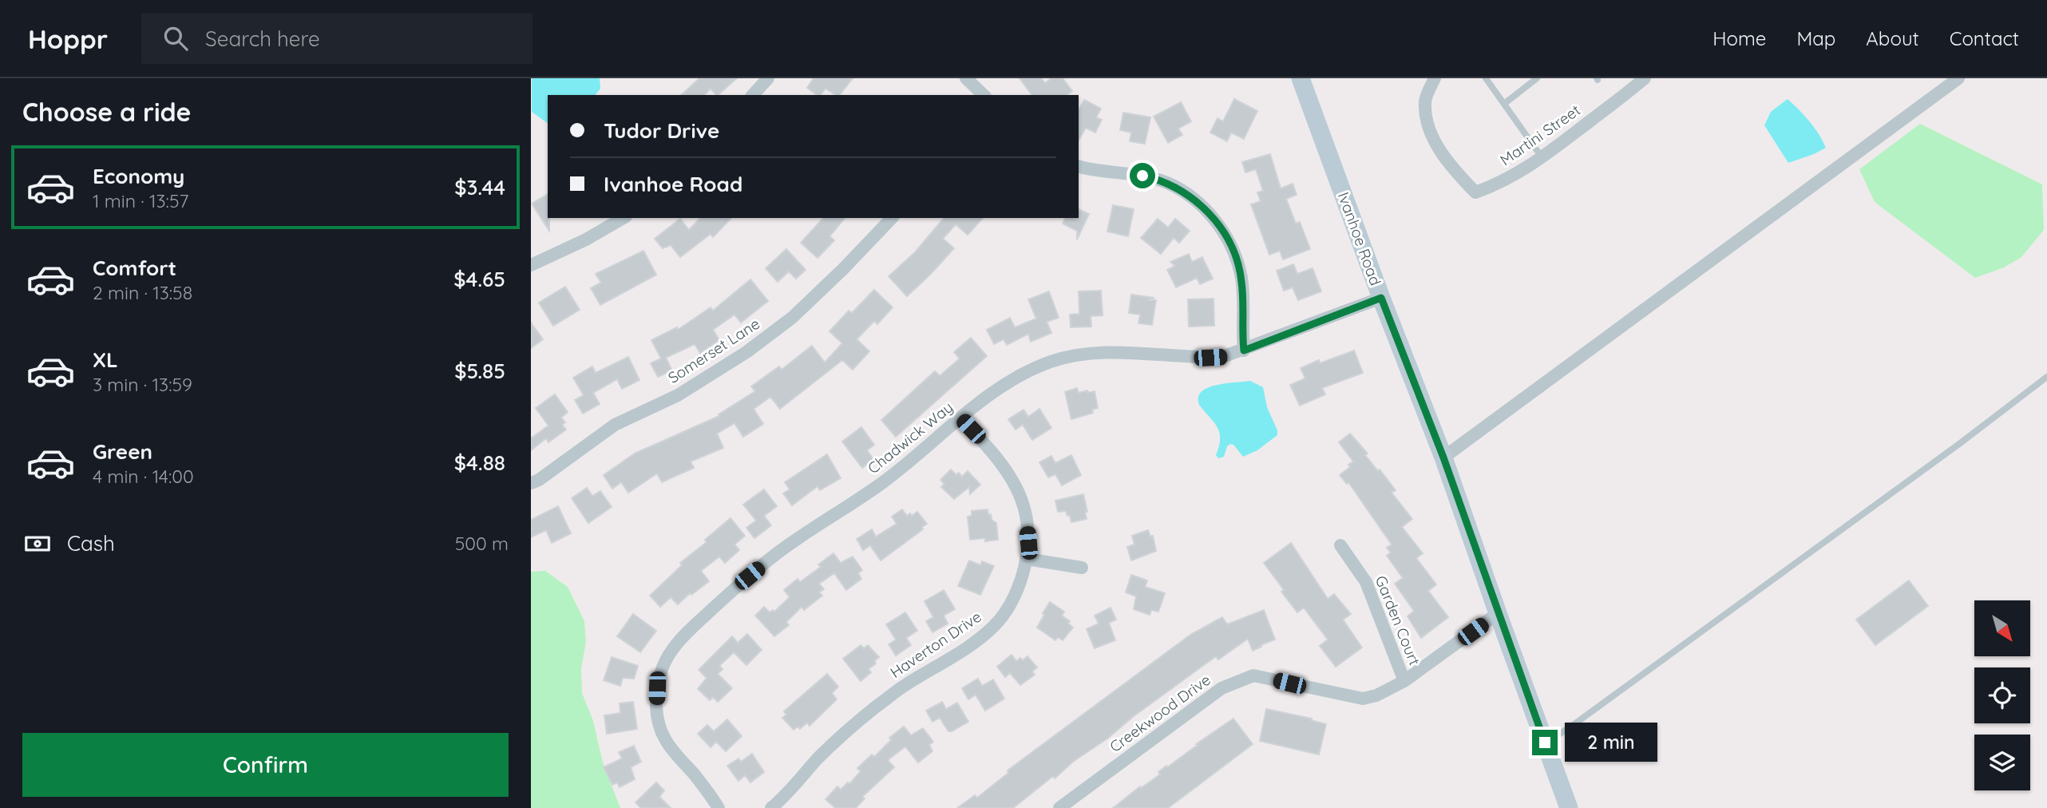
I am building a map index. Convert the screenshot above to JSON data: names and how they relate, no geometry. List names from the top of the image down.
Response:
{
  "streets": {
    "main road": ["Ivanhoe Road"],
    "street": [
      "Martini Street",
      "Somerset Lane",
      "Chadwick Way",
      "Garden Court",
      "Haverton Drive",
      "Creekwood Drive"
    ]
  },
  "crossings": [
    ["Ivanhoe Road", "Chadwick Way"],
    ["Ivanhoe Road", "Creekwood Drive"],
    ["Chadwick Way", "Haverton Drive"],
    ["Garden Court", "Creekwood Drive"]
  ],
  "north": "bottom right",
  "page": {
    "header": "Hoppr",
    "search": "Search here",
    "nav": [
      "Home",
      "Map",
      "About",
      "Contact"
    ],
    "heading": "Choose a ride",
    "banner": ["Tudor Drive", "Ivanhoe Road"],
    "list": [
      {
        "name": "Economy",
        "note": "1 min · 13:57",
        "value": "$3.44"
      },
      {
        "name": "Comfort",
        "note": "2 min · 13:58",
        "value": "$4.65"
      },
      {
        "name": "XL",
        "note": "3 min · 13:59",
        "value": "$5.85"
      },
      {
        "name": "Green",
        "note": "4 min · 14:00",
        "value": "$4.88"
      }
    ],
    "pay": ["Cash", "500 m"],
    "buttons": "Confirm",
    "bubble": "2 min"
  }
}
